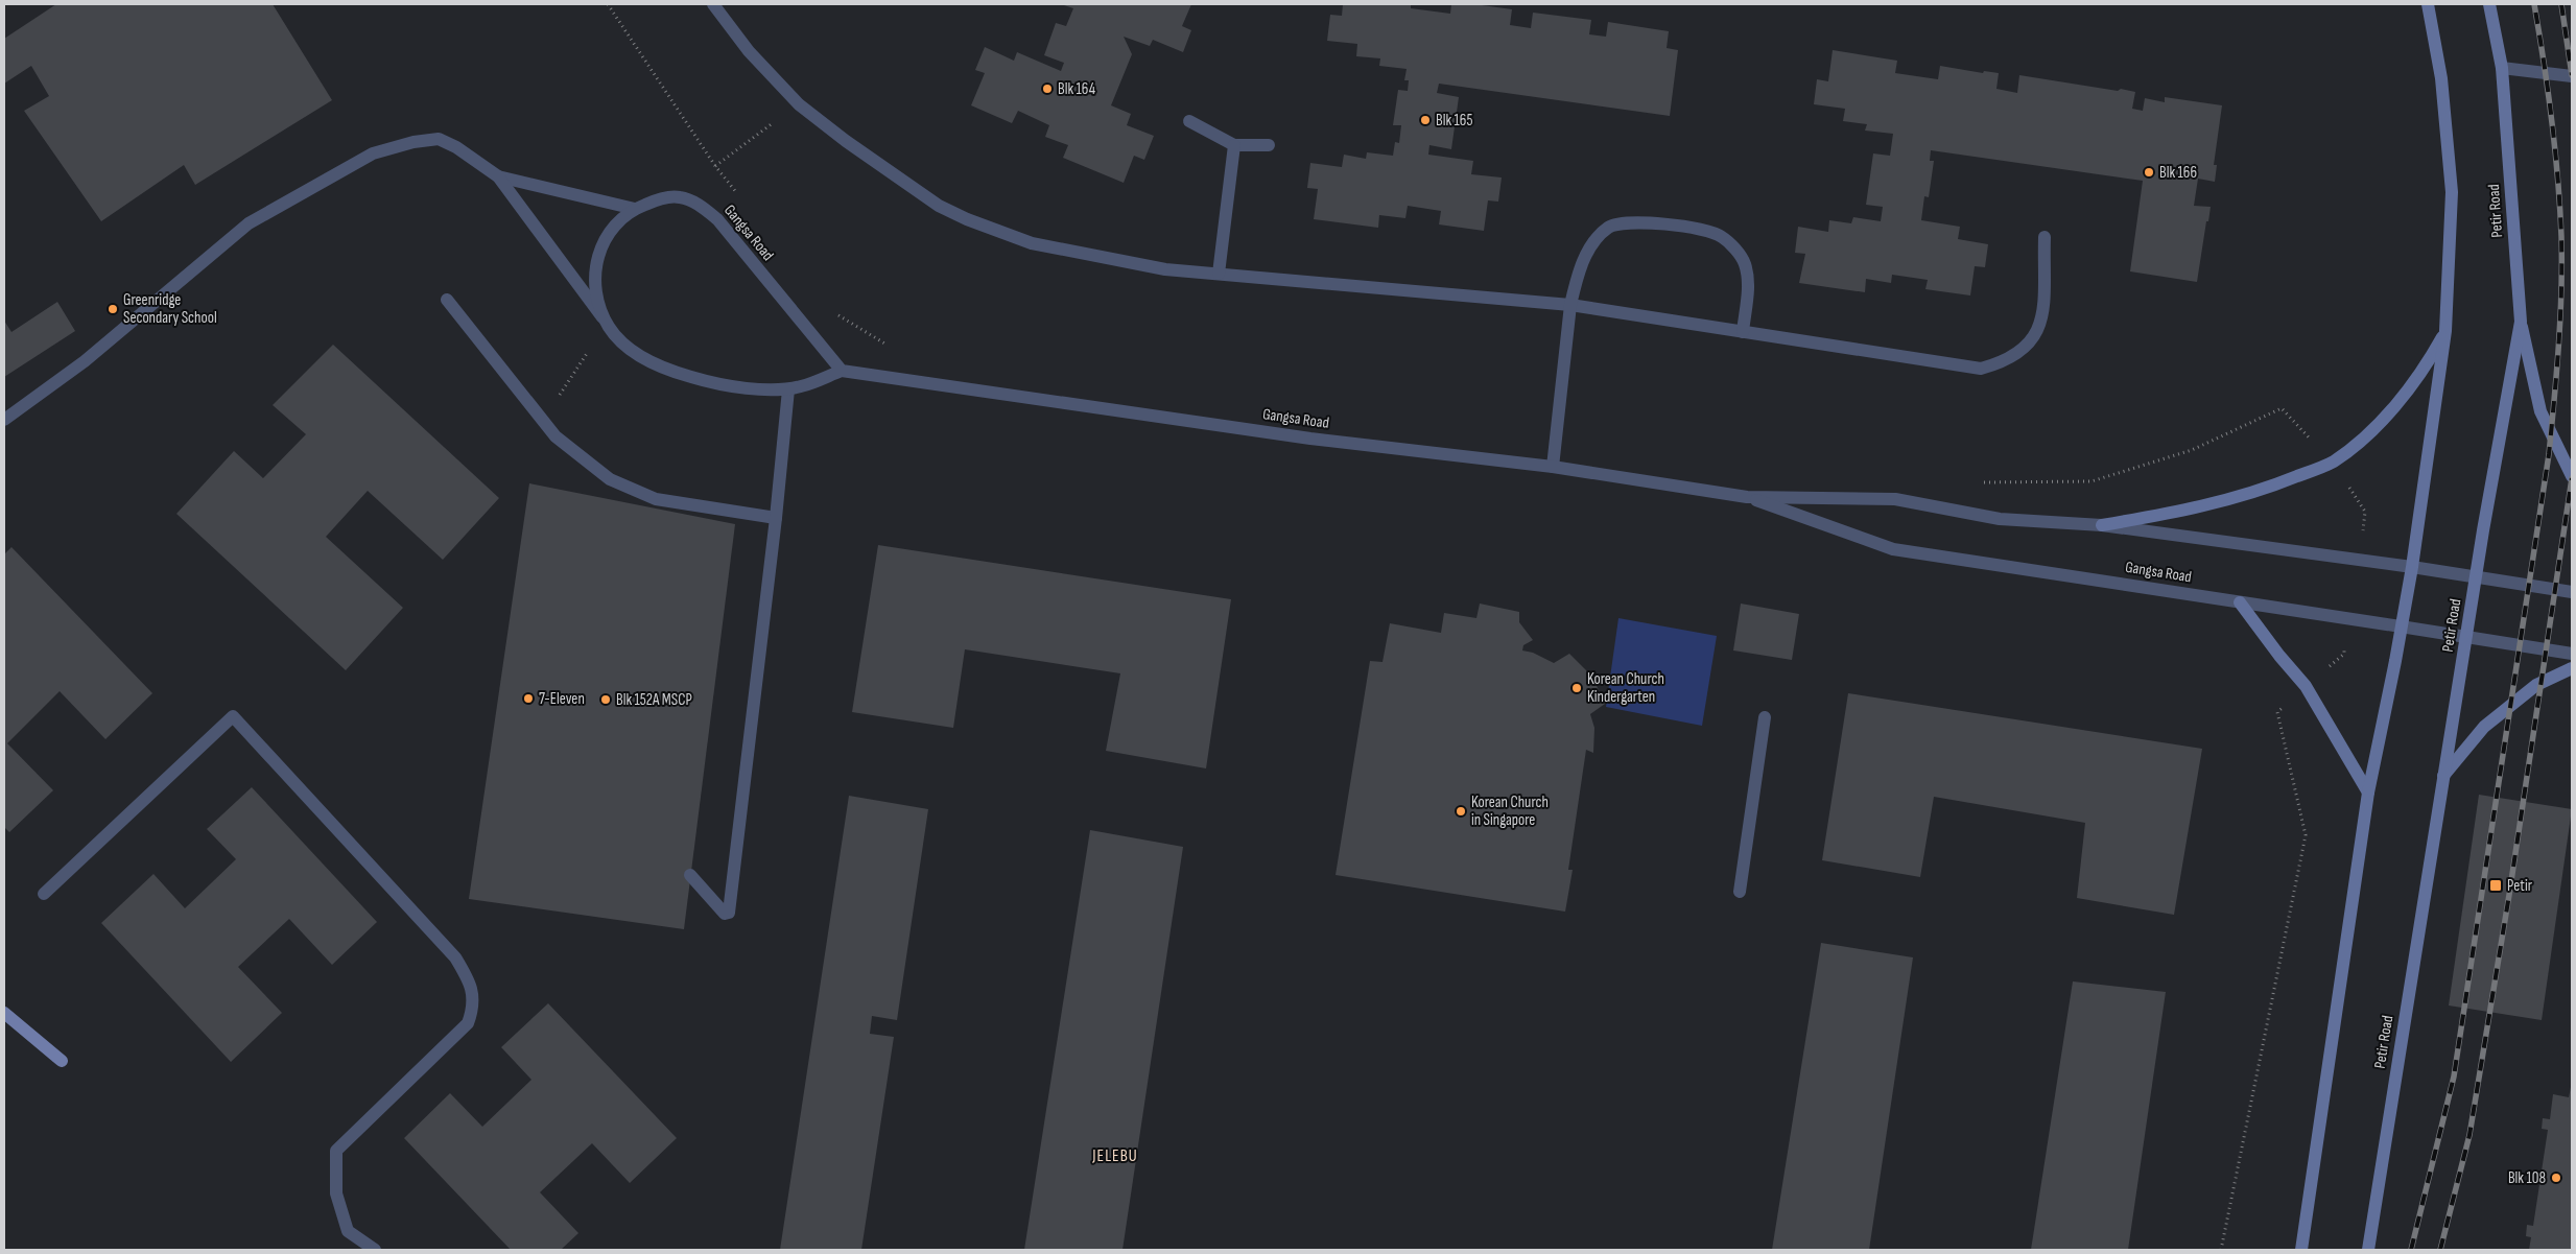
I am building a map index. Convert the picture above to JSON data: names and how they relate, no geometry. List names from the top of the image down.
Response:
{
  "streets": {
    "main road": ["Petir Road"],
    "street": ["Gangsa Road"]
  },
  "crossings": [
    ["Petir Road", "Gangsa Road"]
  ],
  "districts": ["JELEBU"],
  "places": {
    "other": [
      "Blk 164",
      "Blk 165",
      "Blk 166",
      "Greenridge Secondary School",
      "Korean Church Kindergarten",
      "7-Eleven",
      "Blk 152A MSCP",
      "Korean Church in Singapore",
      "Blk 108"
    ],
    "transit": ["Petir"]
  }
}
